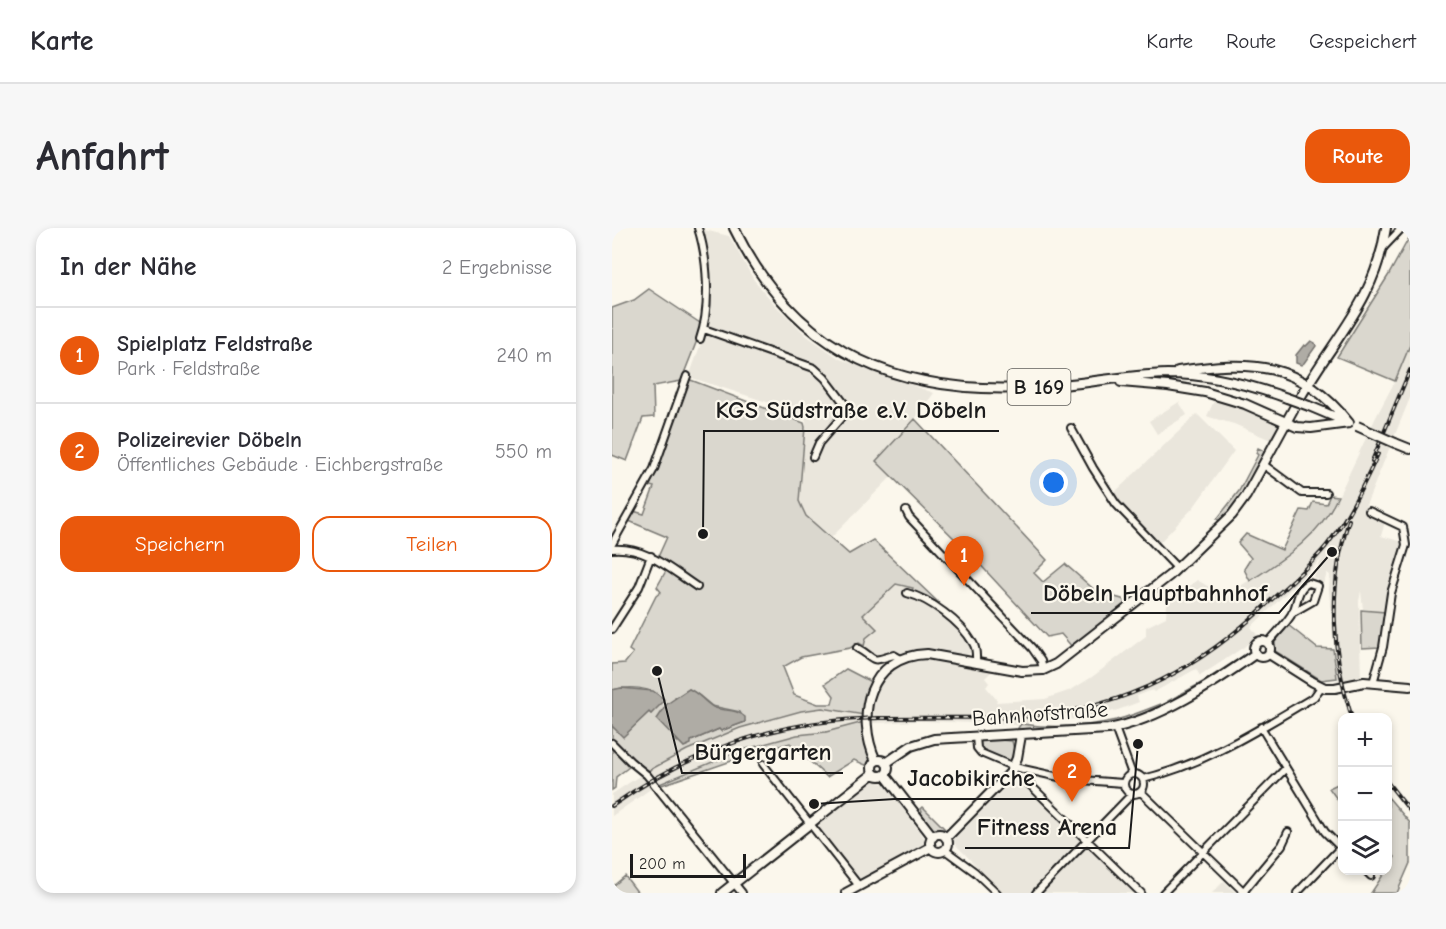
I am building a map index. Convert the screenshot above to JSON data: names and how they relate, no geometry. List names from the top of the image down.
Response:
{
  "streets": {
    "main road": ["B 169", "Bahnhofstraße"]
  },
  "places": [
    "KGS Südstraße e.V. Döbeln",
    "Döbeln Hauptbahnhof",
    "Bürgergarten",
    "Fitness Arena",
    "Jacobikirche"
  ],
  "scale_bar": "200 m",
  "page": {
    "header": "Karte",
    "nav": ["Karte", "Route", "Gespeichert"],
    "buttons": [
      "Route",
      ["Speichern", "Teilen"]
    ],
    "title": "Anfahrt",
    "heading": ["In der Nähe", "2 Ergebnisse"],
    "list": [
      {
        "mark": "1",
        "name": "Spielplatz Feldstraße",
        "note": "Park · Feldstraße",
        "value": "240 m"
      },
      {
        "mark": "2",
        "name": "Polizeirevier Döbeln",
        "note": "Öffentliches Gebäude · Eichbergstraße",
        "value": "550 m"
      }
    ],
    "pins": ["1", "2"],
    "map_buttons": ["+", "−"],
    "scale": "200 m"
  }
}
